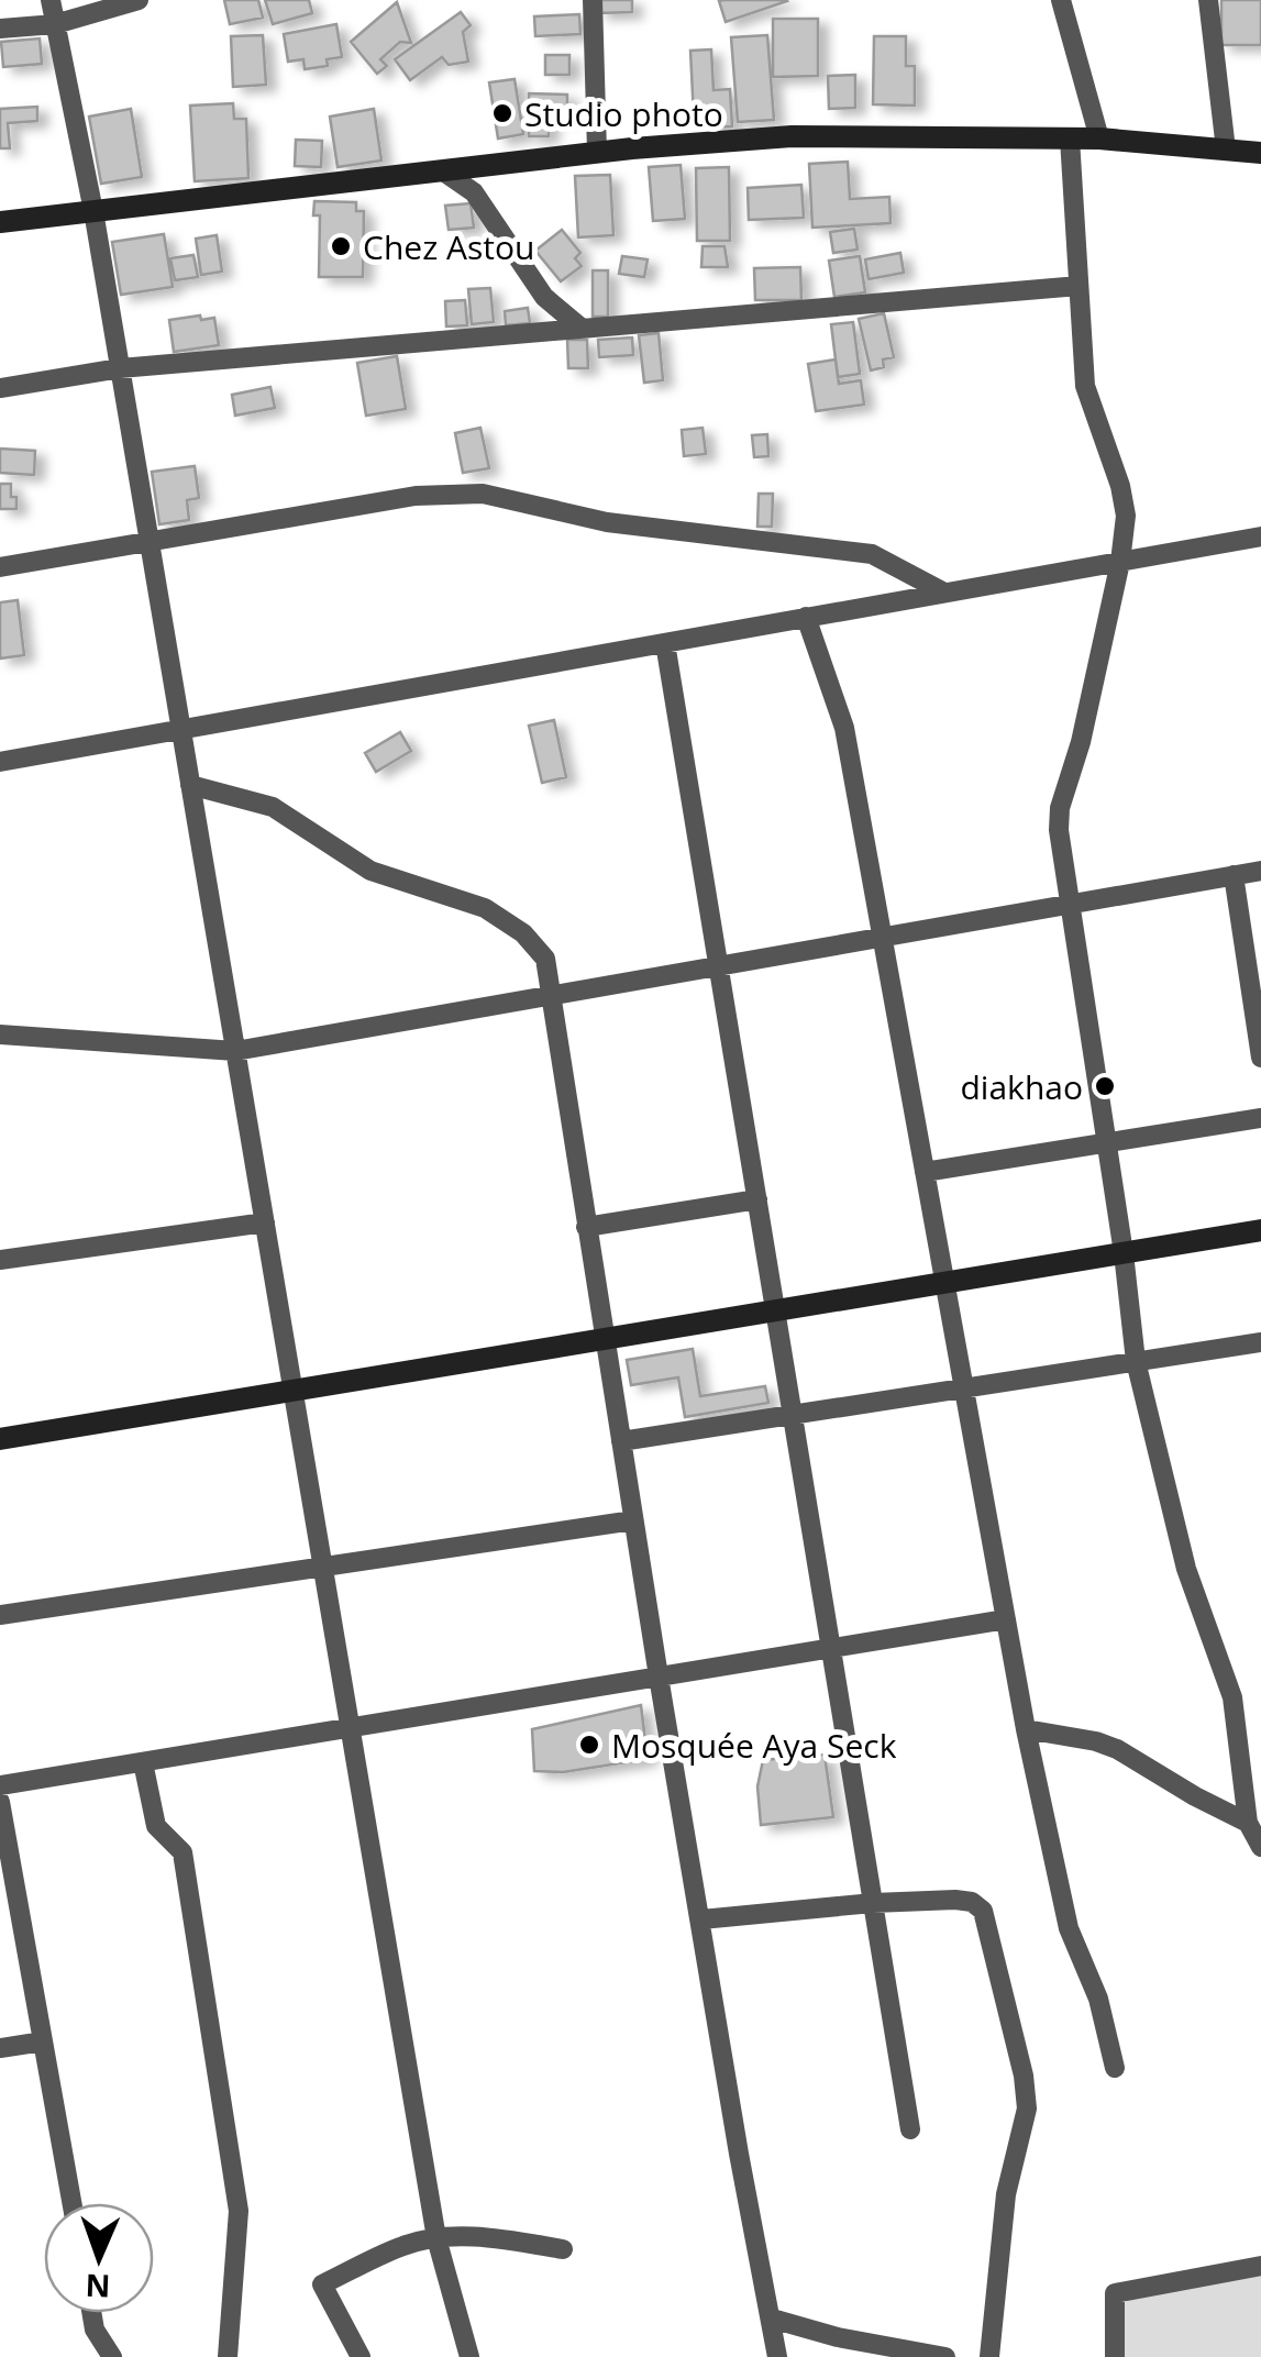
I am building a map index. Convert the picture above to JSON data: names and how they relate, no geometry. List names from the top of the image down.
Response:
{
  "places": [
    "Studio photo",
    "Chez Astou",
    "diakhao",
    "Mosquée Aya Seck"
  ],
  "north": "bottom"
}
